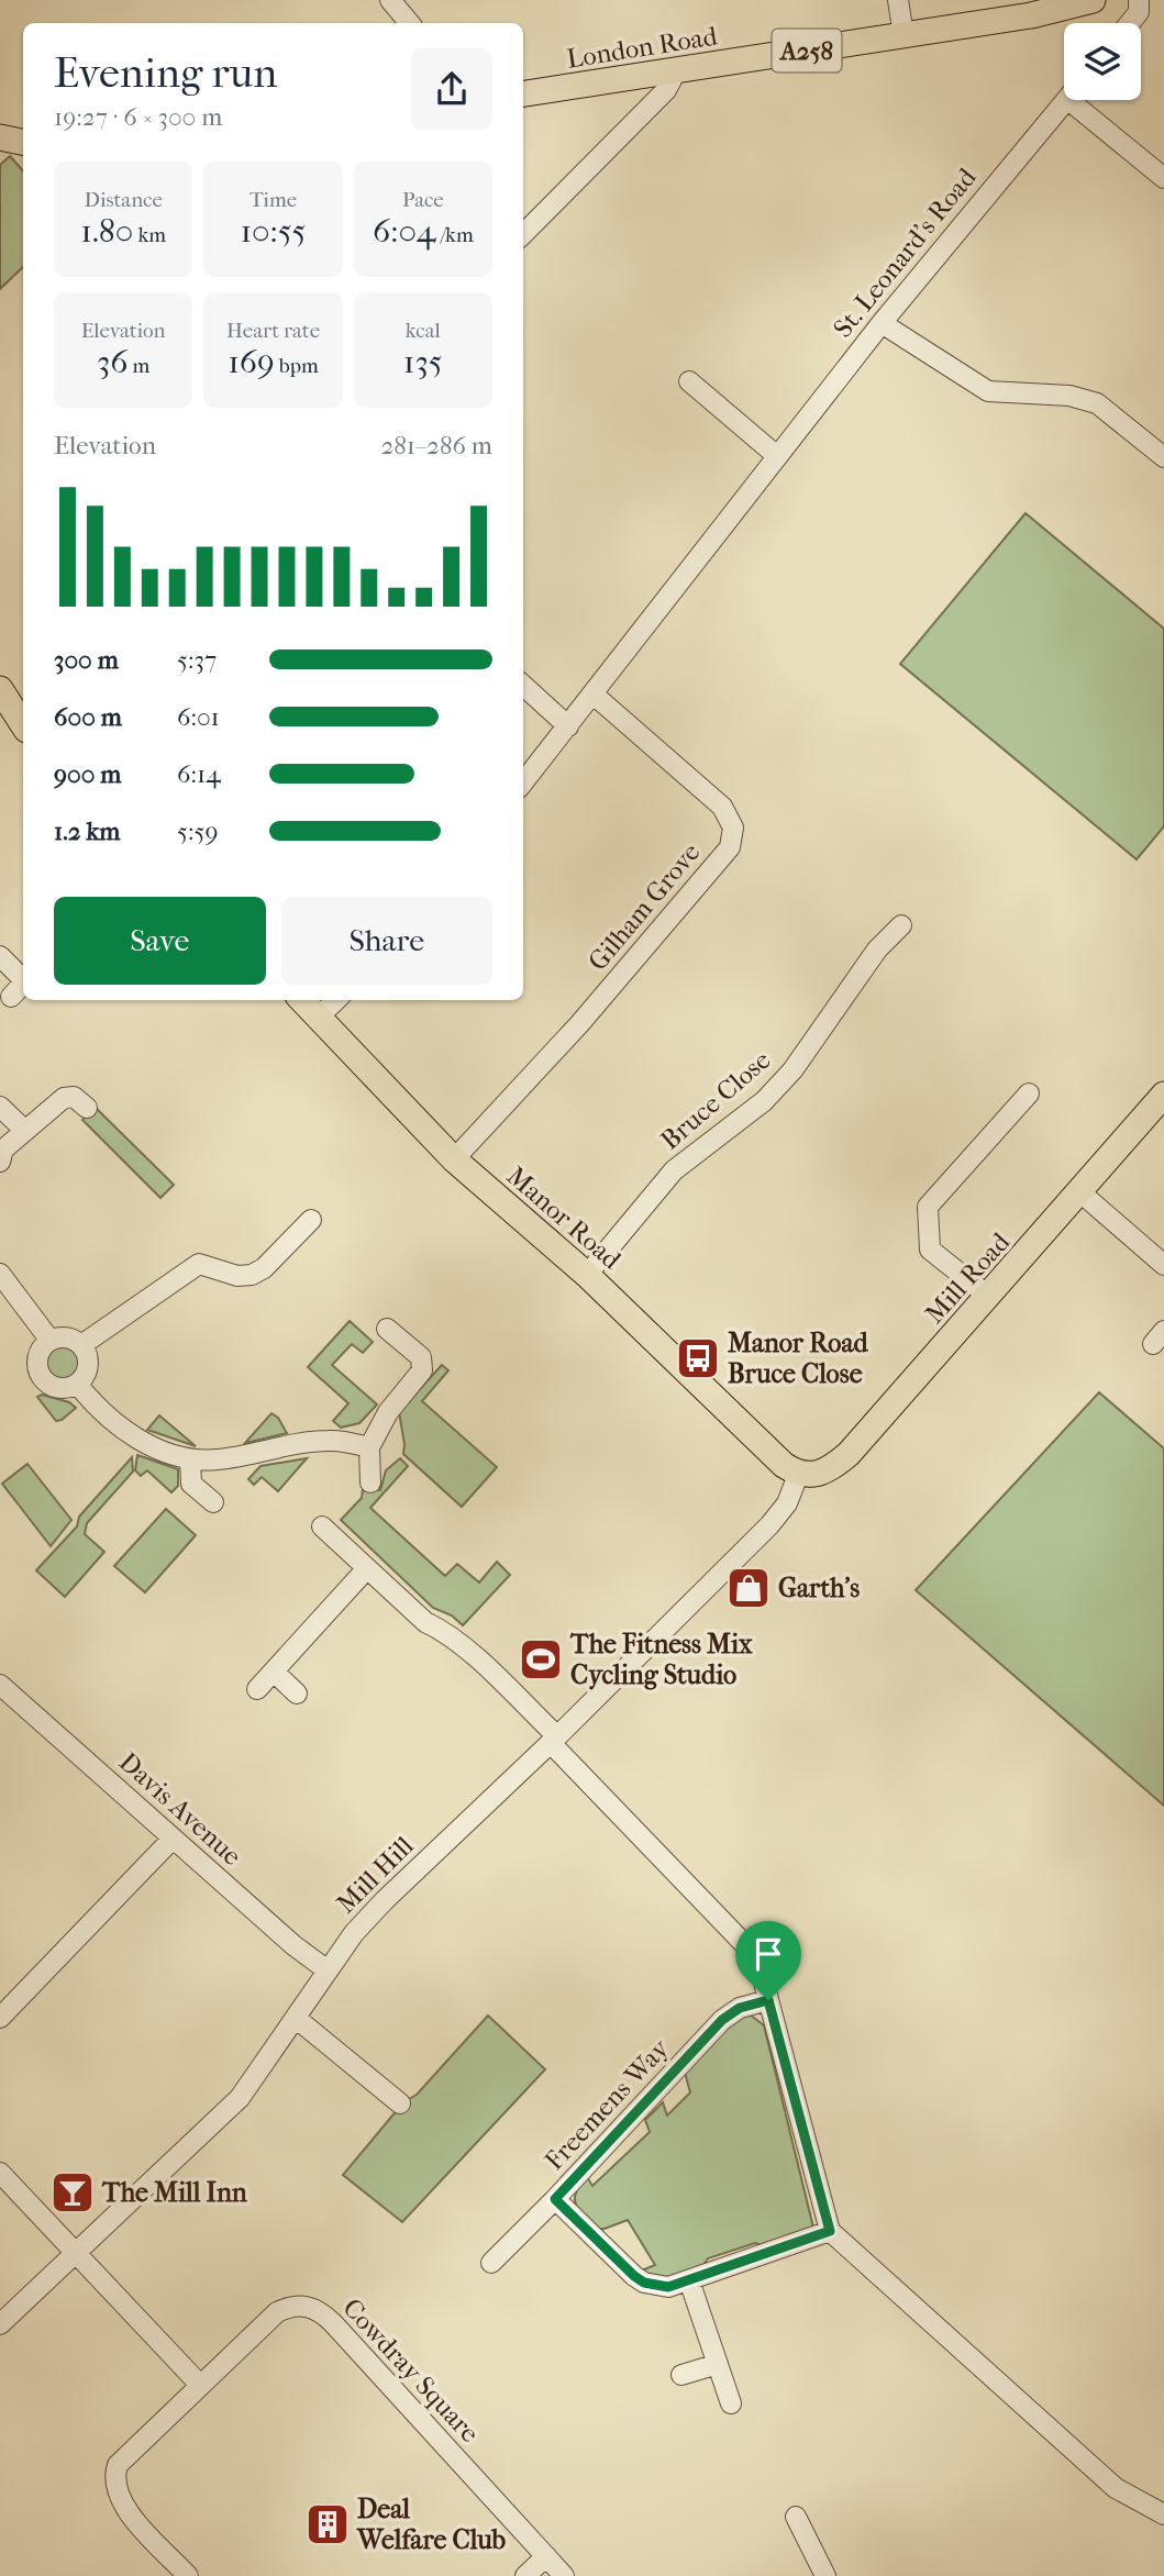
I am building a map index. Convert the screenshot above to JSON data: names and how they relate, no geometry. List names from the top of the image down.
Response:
{
  "streets": {
    "main road": [
      "London Road",
      "A258",
      "Manor Road",
      "Mill Road"
    ],
    "street": [
      "St. Leonard's Road",
      "Gilham Grove",
      "Bruce Close",
      "Davis Avenue",
      "Mill Hill",
      "Freemens Way",
      "Cowdray Square"
    ]
  },
  "crossings": [
    ["St. Leonard's Road", "Gilham Grove"],
    ["Gilham Grove", "Manor Road"],
    ["Bruce Close", "Manor Road"],
    ["Manor Road", "Mill Road"],
    ["Manor Road", "Mill Hill"],
    ["Mill Road", "Mill Hill"],
    ["Davis Avenue", "Mill Hill"]
  ],
  "places": {
    "bus stop": ["Manor Road Bruce Close"],
    "shop": ["Garth's"],
    "sports": ["The Fitness Mix Cycling Studio"],
    "bar": ["The Mill Inn"],
    "building": ["Deal Welfare Club"]
  },
  "page": {
    "heading": ["Evening run", "19:27 · 6 × 300 m"],
    "stats": [
      ["Distance", "1.80 km"],
      ["Time", "10:55"],
      ["Pace", "6:04 /km"],
      ["Elevation", "36 m"],
      ["Heart rate", "169 bpm"],
      ["kcal", "135"]
    ],
    "chart": ["Elevation", "281–286 m"],
    "list": [
      {
        "name": "300 m",
        "note": "5:37"
      },
      {
        "name": "600 m",
        "note": "6:01"
      },
      {
        "name": "900 m",
        "note": "6:14"
      },
      {
        "name": "1.2 km",
        "note": "5:59"
      }
    ],
    "buttons": ["Save", "Share"]
  }
}
